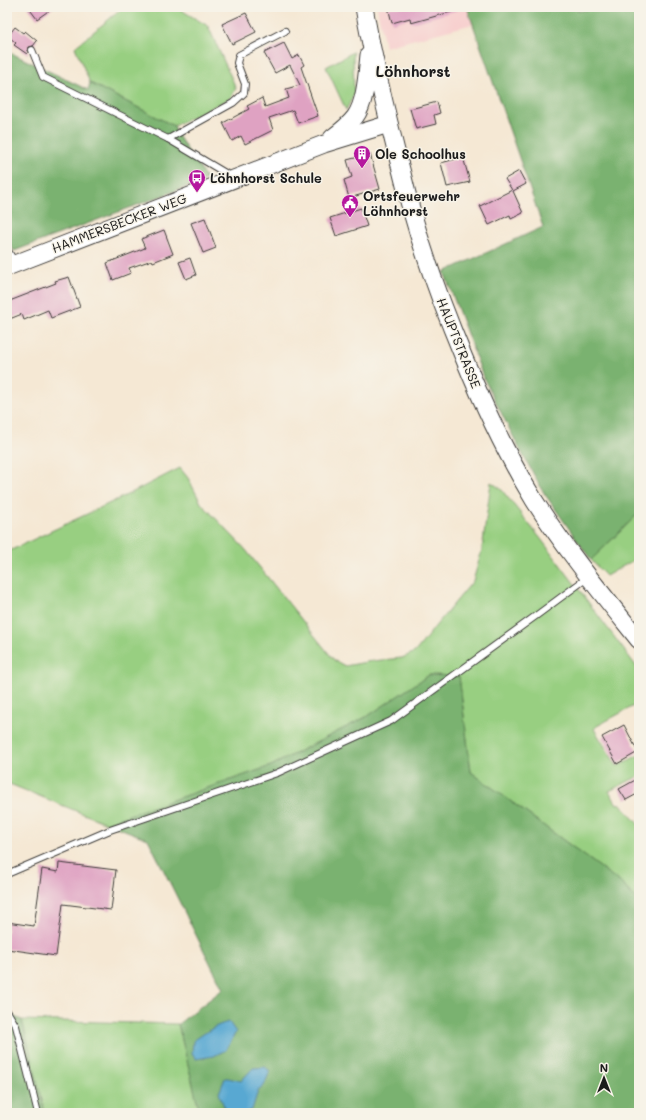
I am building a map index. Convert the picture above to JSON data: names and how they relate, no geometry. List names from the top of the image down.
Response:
{
  "streets": {
    "street": ["HAMMERSBECKER WEG", "HAUPTSTRASSE"]
  },
  "crossings": [
    ["HAMMERSBECKER WEG", "HAUPTSTRASSE"]
  ],
  "districts": ["Löhnhorst"],
  "places": {
    "building": ["Ole Schoolhus"],
    "bus stop": ["Löhnhorst Schule"],
    "public building": ["Ortsfeuerwehr Löhnhorst"]
  },
  "north": "top"
}
